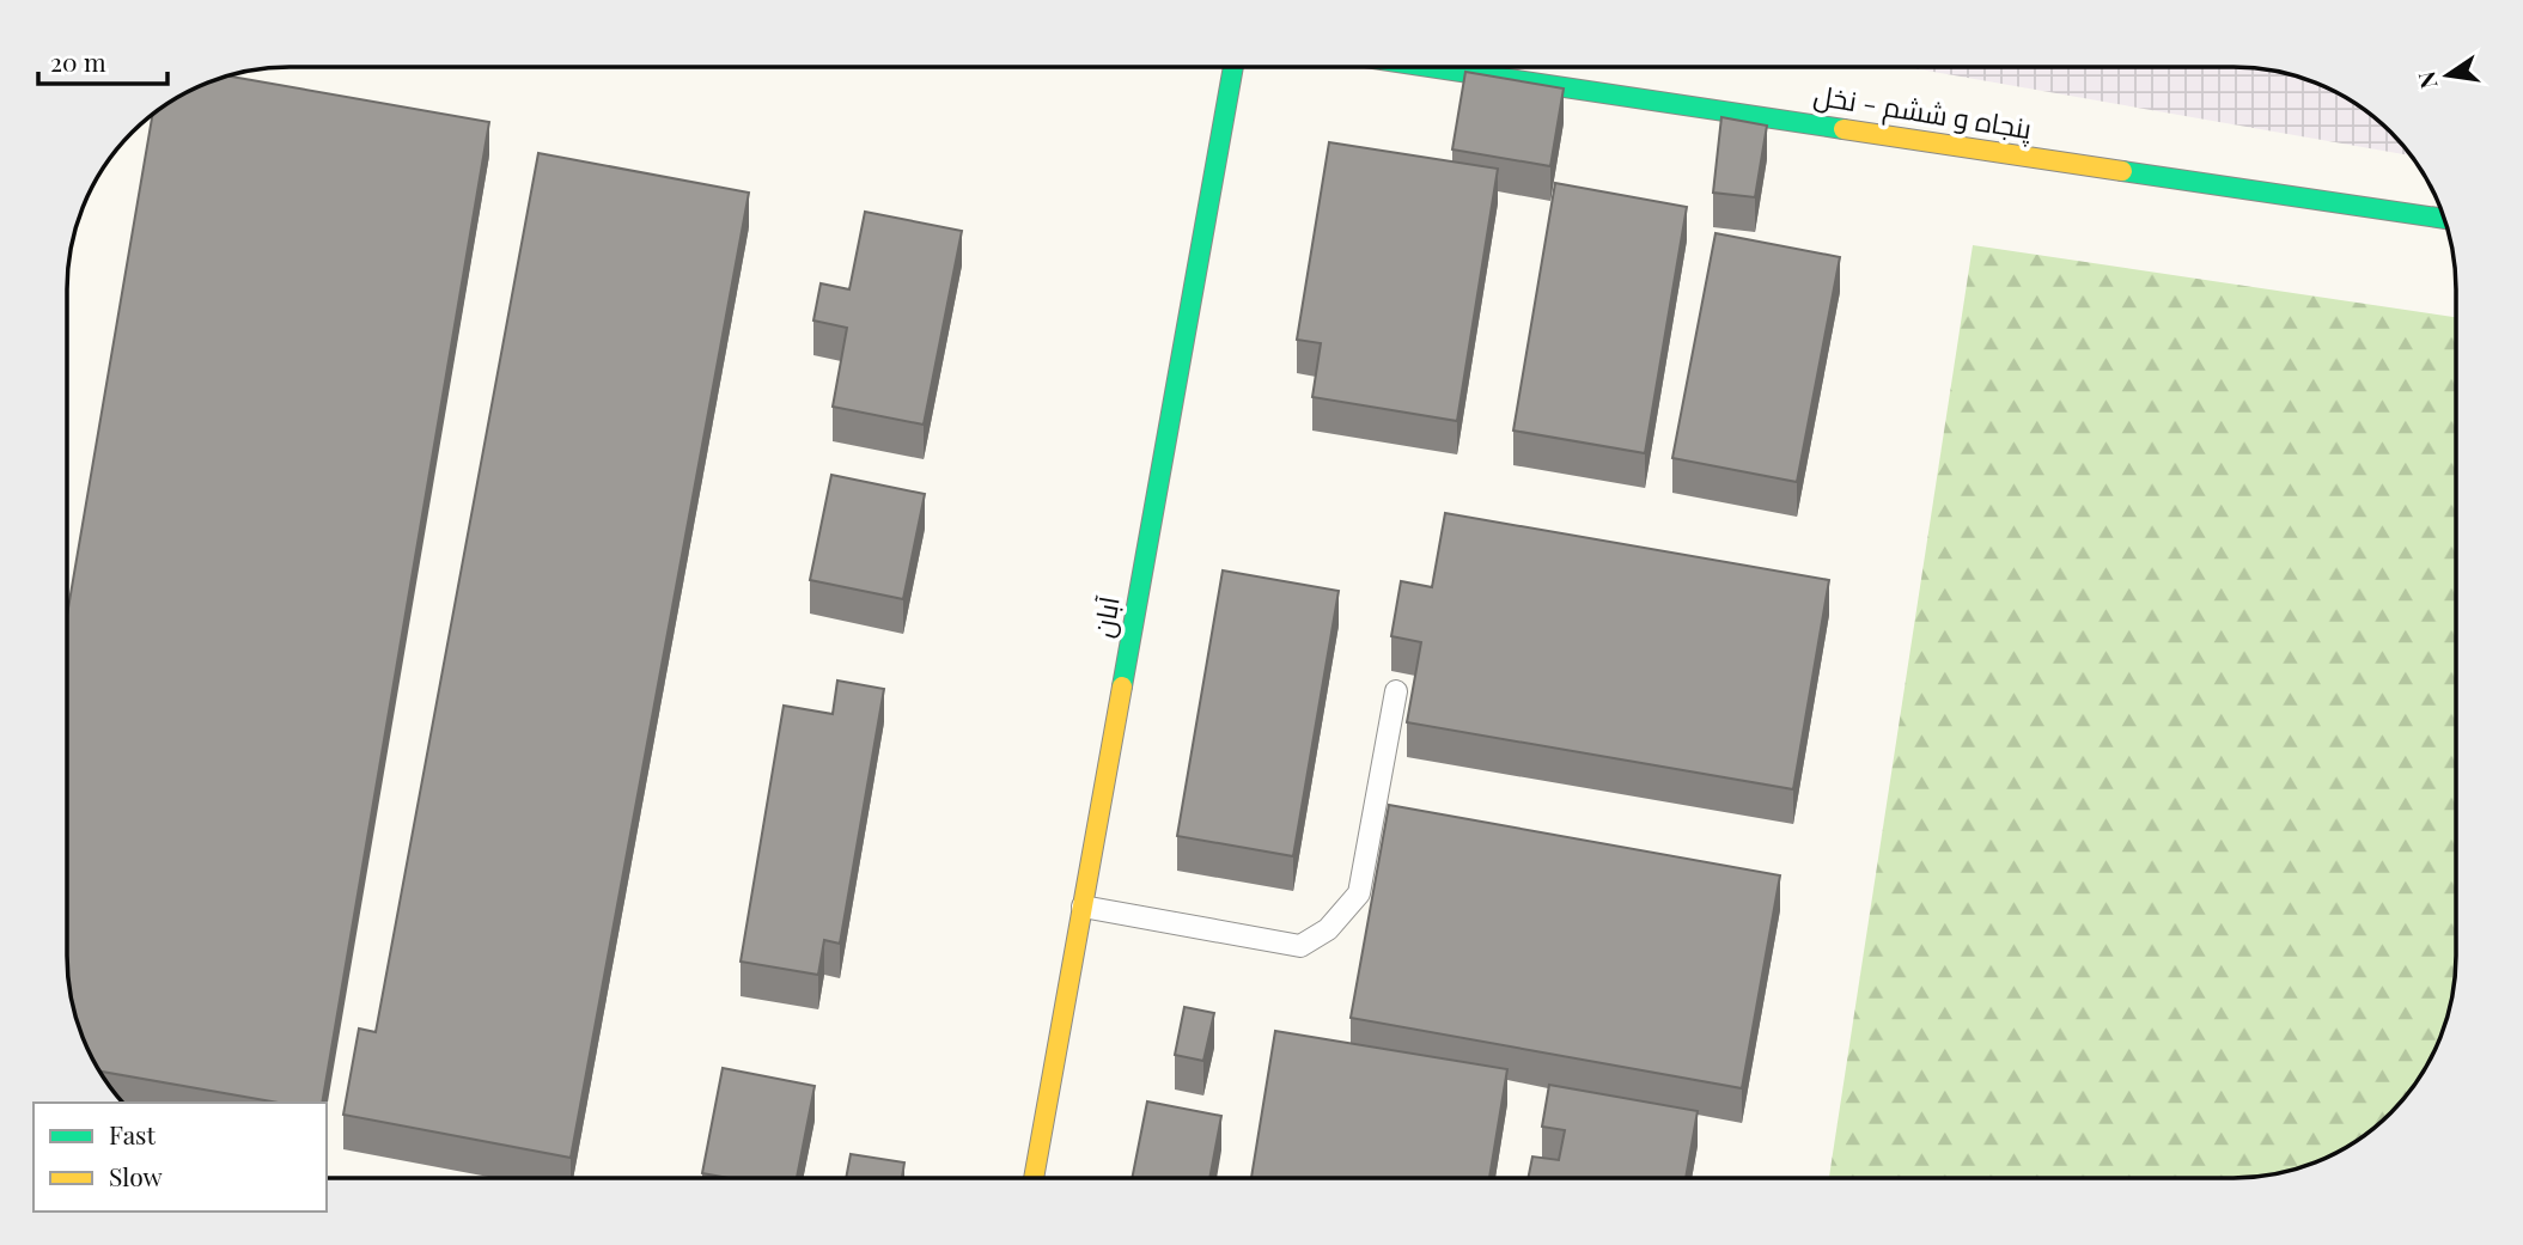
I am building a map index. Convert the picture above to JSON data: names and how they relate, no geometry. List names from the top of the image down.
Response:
{
  "streets": {
    "street": ["پنجاه و ششم - نخل", "آبان"]
  },
  "legend": ["Fast", "Slow"],
  "scale_bar": "20 m",
  "north": "left"
}
